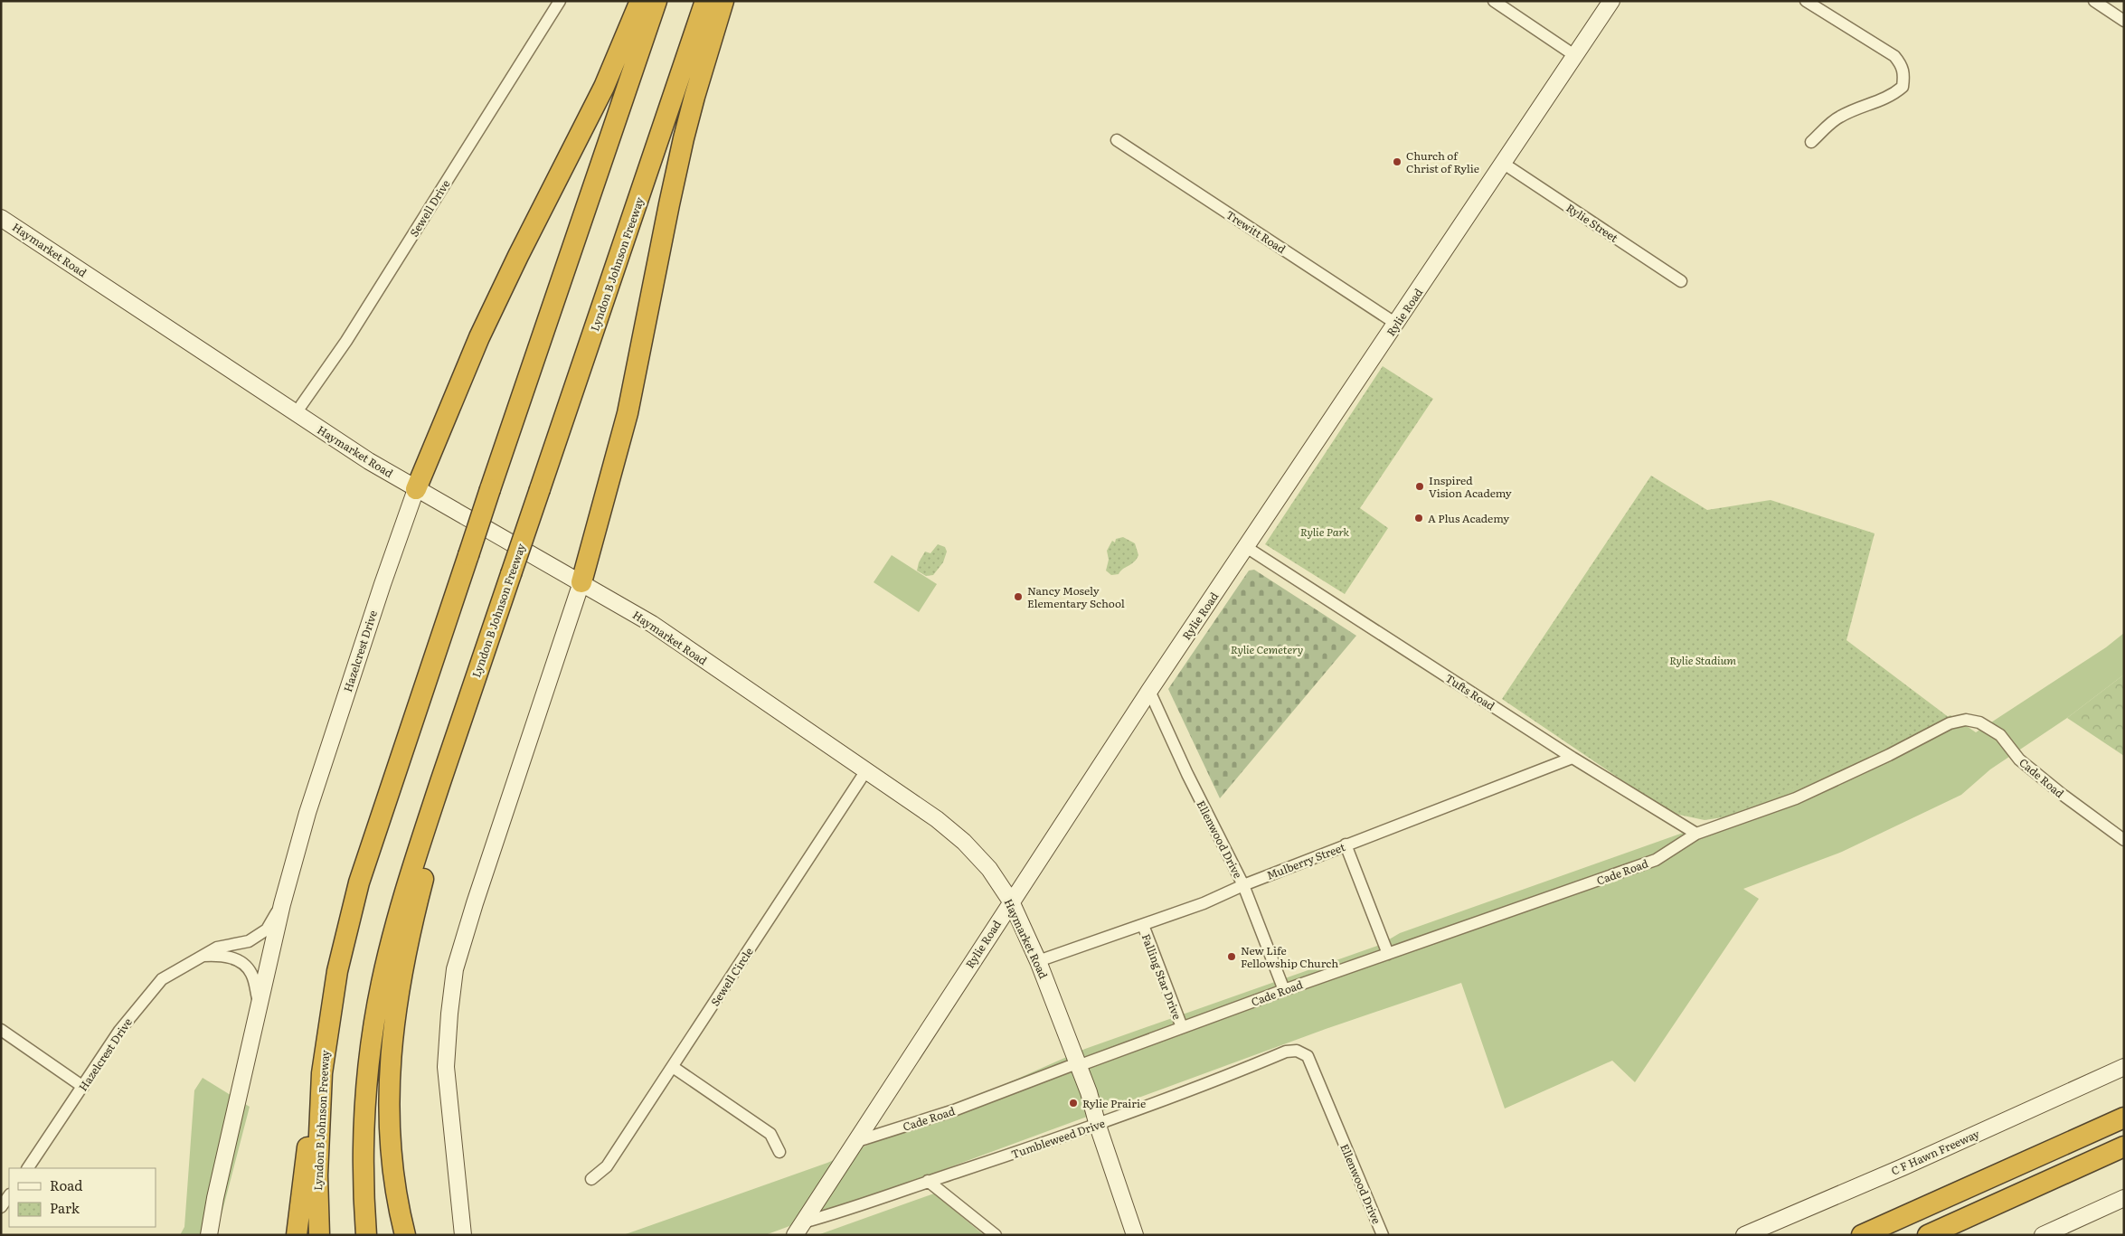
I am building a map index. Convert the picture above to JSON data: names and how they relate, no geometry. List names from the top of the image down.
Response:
{
  "streets": {
    "highway": ["Lyndon B Johnson Freeway"],
    "street": [
      "Sewell Drive",
      "Rylie Street",
      "Trewitt Road",
      "Haymarket Road",
      "Rylie Road",
      "Hazelcrest Drive",
      "Tufts Road",
      "Cade Road",
      "Ellenwood Drive",
      "Mulberry Street",
      "Sewell Circle",
      "Falling Star Drive",
      "Tumbleweed Drive",
      "C F Hawn Freeway"
    ]
  },
  "crossings": [
    ["Sewell Drive", "Haymarket Road"],
    ["Rylie Street", "Rylie Road"],
    ["Trewitt Road", "Rylie Road"],
    ["Haymarket Road", "Rylie Road"],
    ["Haymarket Road", "Hazelcrest Drive"],
    ["Haymarket Road", "Cade Road"],
    ["Haymarket Road", "Mulberry Street"],
    ["Haymarket Road", "Sewell Circle"],
    ["Haymarket Road", "Tumbleweed Drive"],
    ["Rylie Road", "Tufts Road"],
    ["Rylie Road", "Cade Road"],
    ["Rylie Road", "Ellenwood Drive"],
    ["Rylie Road", "Tumbleweed Drive"],
    ["Tufts Road", "Cade Road"],
    ["Tufts Road", "Mulberry Street"],
    ["Cade Road", "Ellenwood Drive"],
    ["Cade Road", "Falling Star Drive"],
    ["Ellenwood Drive", "Mulberry Street"],
    ["Ellenwood Drive", "Tumbleweed Drive"],
    ["Mulberry Street", "Falling Star Drive"]
  ],
  "parks": ["Rylie Park", "Rylie Cemetery", "Rylie Stadium"],
  "places": [
    "Church of Christ of Rylie",
    "Inspired Vision Academy",
    "A Plus Academy",
    "Nancy Mosely Elementary School",
    "New Life Fellowship Church",
    "Rylie Prairie"
  ],
  "legend": ["Road", "Park"]
}
